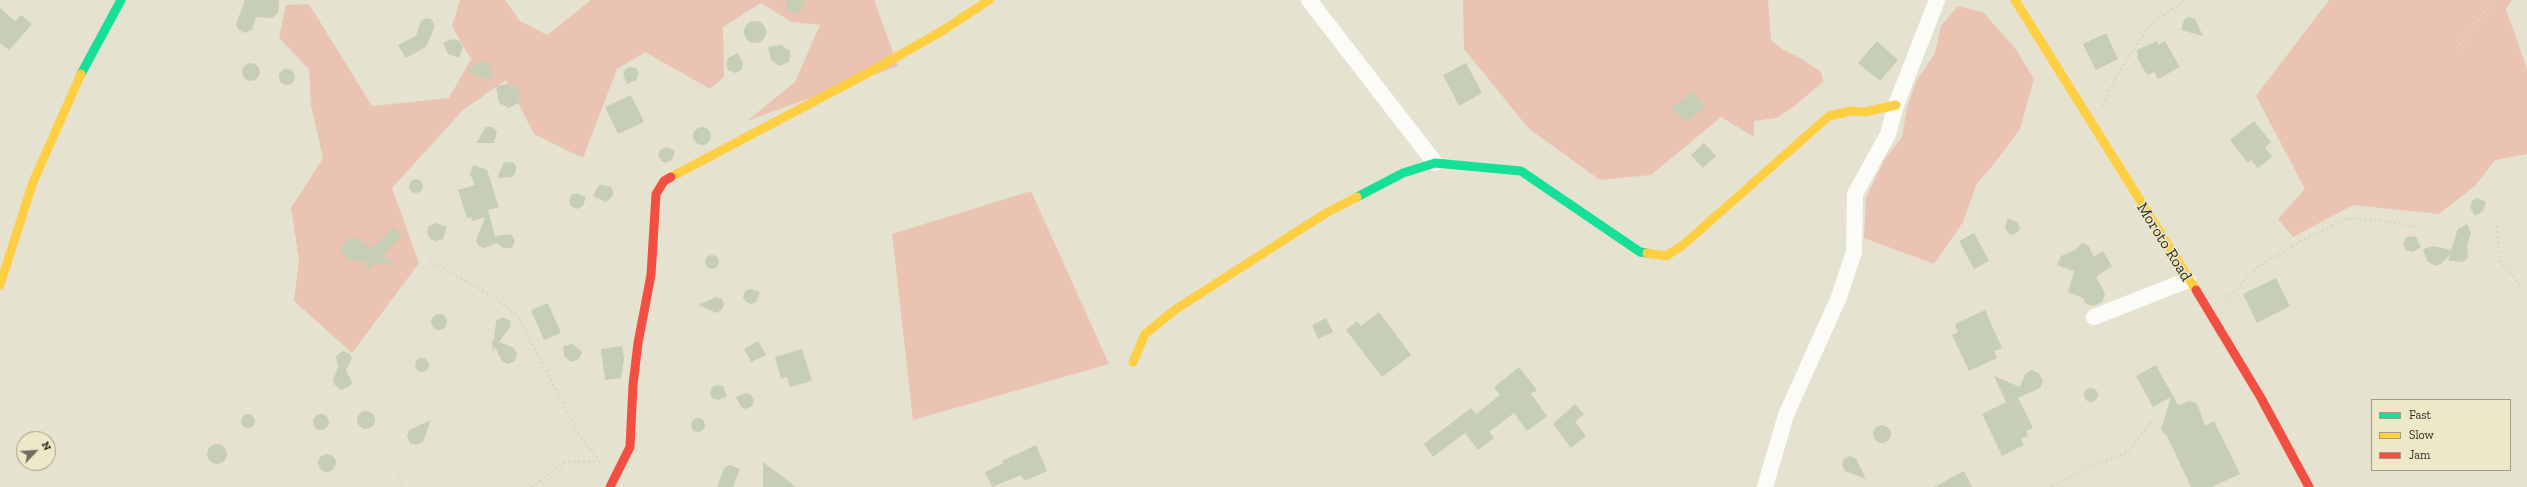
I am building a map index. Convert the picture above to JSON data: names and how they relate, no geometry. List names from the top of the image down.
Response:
{
  "streets": {
    "street": ["Moroto Road"]
  },
  "legend": ["Fast", "Slow", "Jam"],
  "north": "top right"
}
